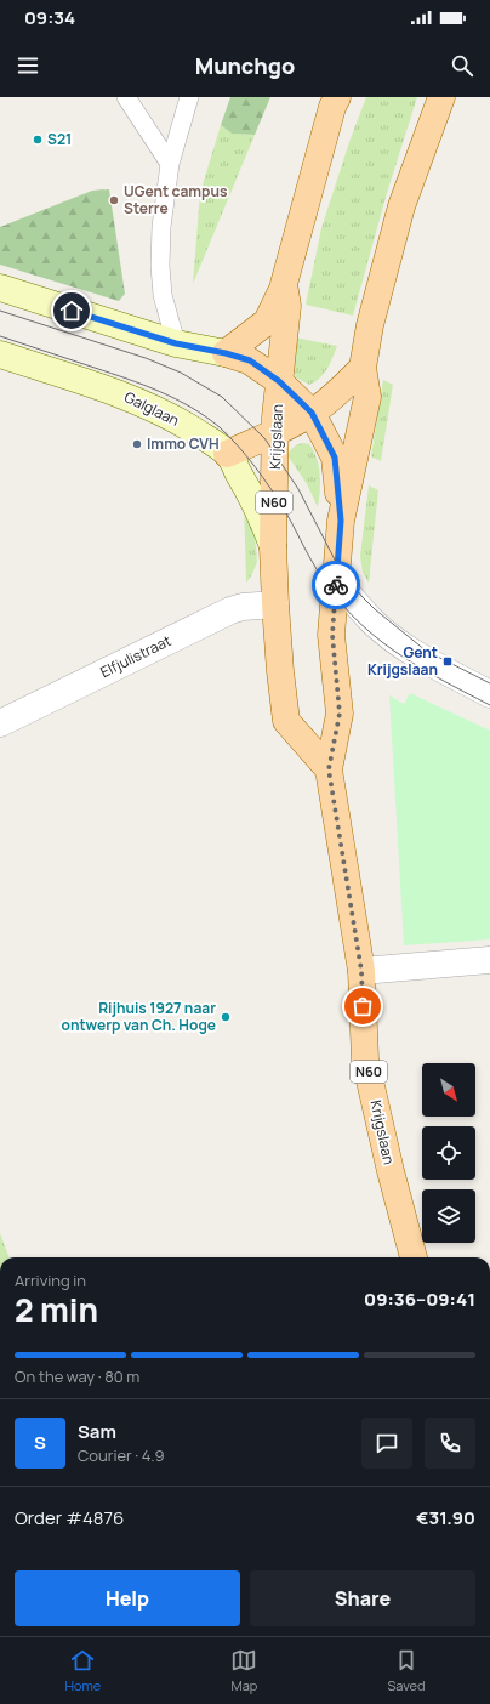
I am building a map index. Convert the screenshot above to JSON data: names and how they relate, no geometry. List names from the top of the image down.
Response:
{
  "streets": {
    "main road": ["Krijgslaan", "N60"],
    "street": ["Galglaan", "Elfjulistraat"]
  },
  "crossings": [
    ["Galglaan", "Krijgslaan"],
    ["Krijgslaan", "Elfjulistraat"]
  ],
  "places": {
    "other": [
      "S21",
      "UGent campus Sterre",
      "Immo CVH",
      "Rijhuis 1927 naar ontwerp van Ch. Hoge"
    ],
    "transit": ["Gent Krijgslaan"]
  },
  "north": "bottom right",
  "page": {
    "status": "09:34",
    "header": "Munchgo",
    "heading": ["2 min", "Arriving in", "09:36–09:41"],
    "panel": [
      "Sam",
      "Courier · 4.9",
      "Order #4876",
      "€31.90"
    ],
    "bar": "On the way · 80 m",
    "round": "S",
    "buttons": ["Help", "Share"],
    "tabs": ["Home", "Map", "Saved"]
  }
}
